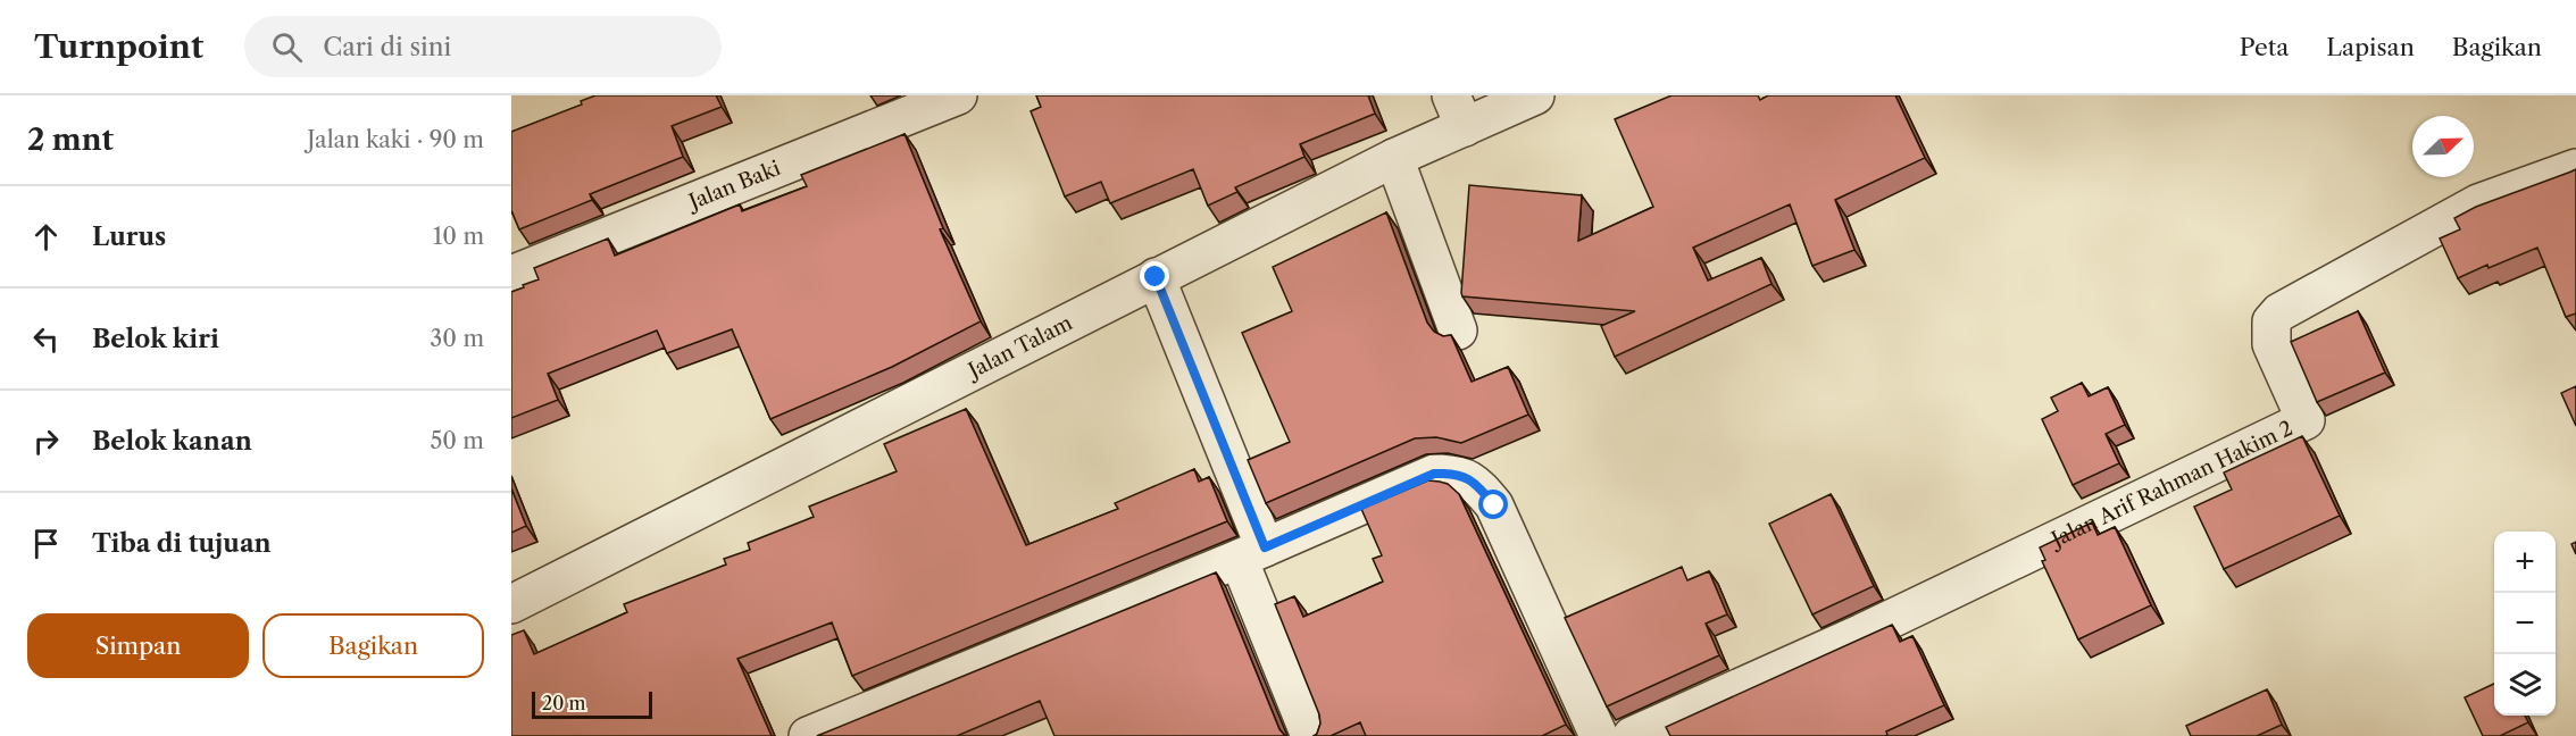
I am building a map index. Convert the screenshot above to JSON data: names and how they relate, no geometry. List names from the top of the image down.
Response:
{
  "streets": {
    "street": ["Jalan Baki", "Jalan Talam", "Jalan Arif Rahman Hakim 2"]
  },
  "scale_bar": "20 m",
  "north": "top right",
  "page": {
    "header": "Turnpoint",
    "search": "Cari di sini",
    "nav": ["Peta", "Lapisan", "Bagikan"],
    "heading": ["2 mnt", "Jalan kaki · 90 m"],
    "list": [
      ["Lurus", "10 m"],
      ["Belok kiri", "30 m"],
      ["Belok kanan", "50 m"],
      "Tiba di tujuan"
    ],
    "map_buttons": ["+", "−"],
    "buttons": ["Simpan", "Bagikan"],
    "scale": "20 m"
  }
}
